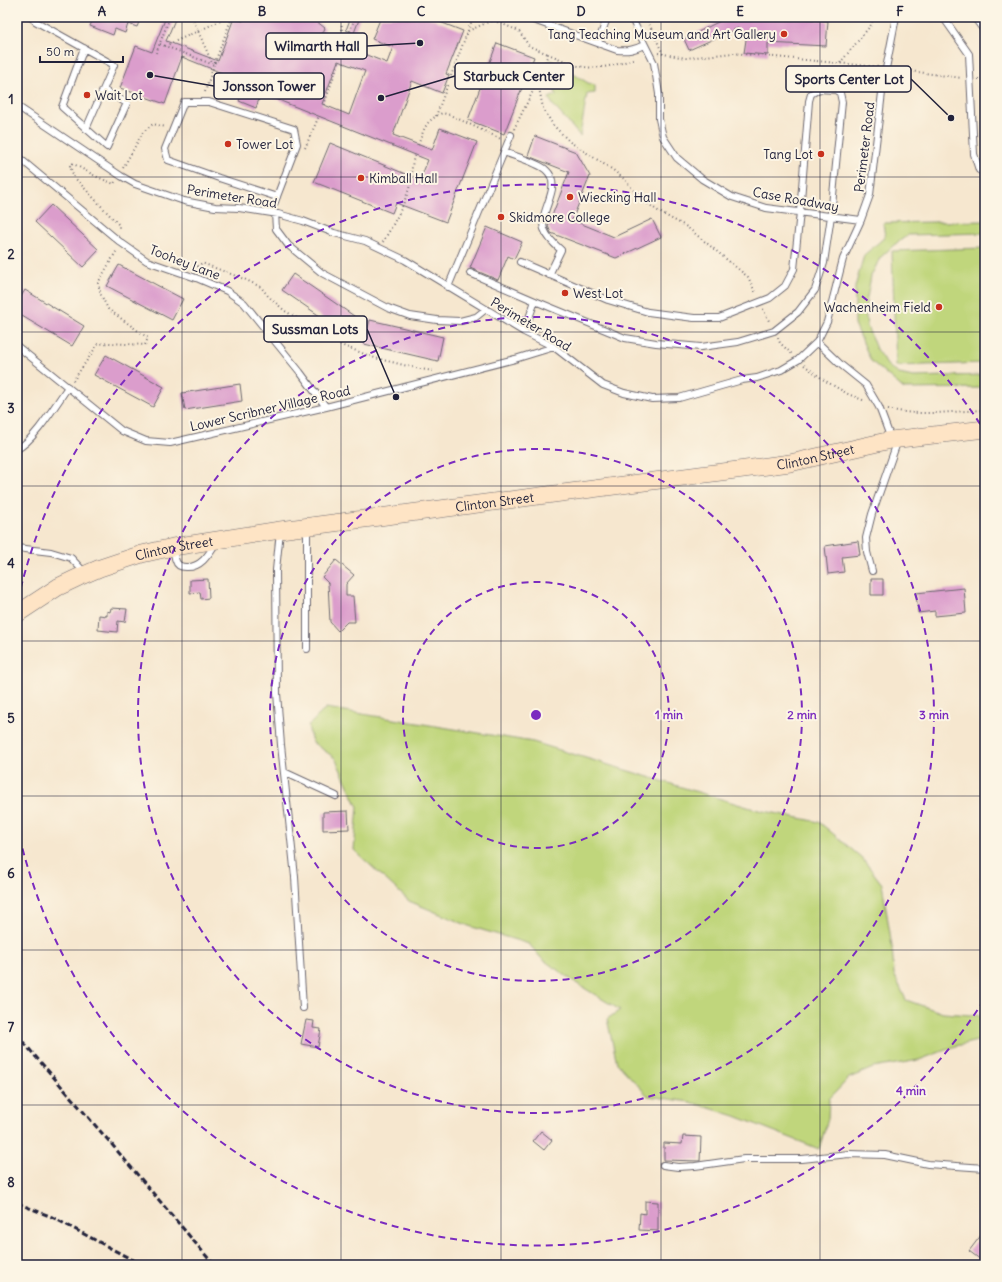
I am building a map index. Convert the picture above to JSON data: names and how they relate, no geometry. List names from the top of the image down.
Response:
{
  "streets": {
    "street": ["Clinton Street"],
    "lane": [
      "Perimeter Road",
      "Case Roadway",
      "Toohey Lane",
      "Lower Scribner Village Road"
    ]
  },
  "crossings": [
    ["Perimeter Road", "Case Roadway"],
    ["Perimeter Road", "Lower Scribner Village Road"],
    ["Toohey Lane", "Lower Scribner Village Road"]
  ],
  "places": [
    "Tang Teaching Museum and Art Gallery",
    "Wilmarth Hall",
    "Jonsson Tower",
    "Wait Lot",
    "Starbuck Center",
    "Sports Center Lot",
    "Tower Lot",
    "Tang Lot",
    "Kimball Hall",
    "Wiecking Hall",
    "Skidmore College",
    "West Lot",
    "Wachenheim Field",
    "Sussman Lots"
  ],
  "scale_bar": "50 m",
  "grid": {
    "columns": [
      "A",
      "B",
      "C",
      "D",
      "E",
      "F"
    ],
    "rows": [
      "1",
      "2",
      "3",
      "4",
      "5",
      "6",
      "7",
      "8"
    ]
  },
  "rings": [
    "1 min",
    "2 min",
    "3 min",
    "4 min"
  ]
}
